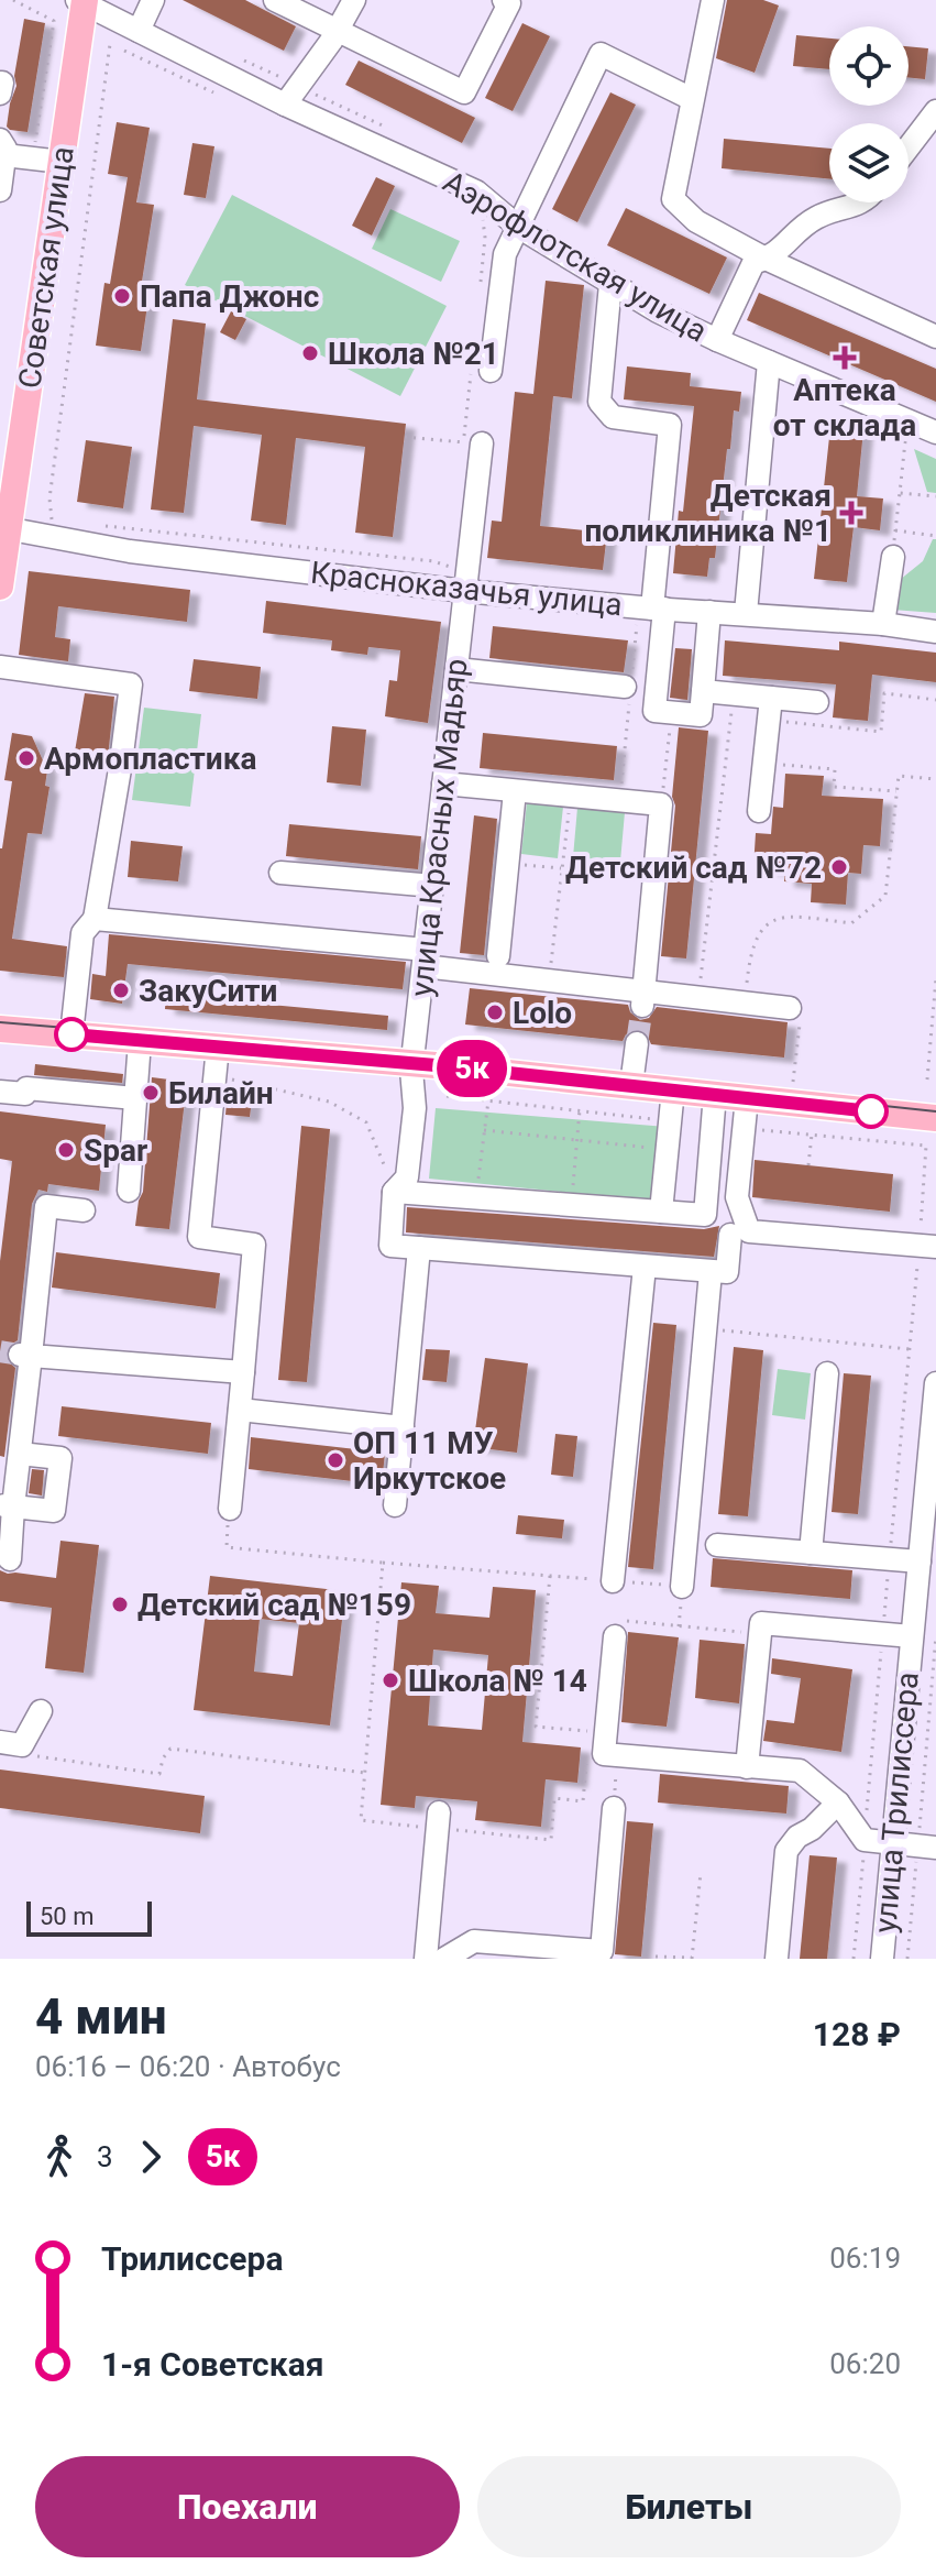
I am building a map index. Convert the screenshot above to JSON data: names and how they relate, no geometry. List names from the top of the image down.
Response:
{
  "streets": {
    "main road": ["Советская улица"],
    "street": [
      "Аэрофлотская улица",
      "Красноказачья улица",
      "улица Красных Мадьяр",
      "улица Трилиссера"
    ]
  },
  "crossings": [
    ["Аэрофлотская улица", "Советская улица"],
    ["Советская улица", "Красноказачья улица"],
    ["Красноказачья улица", "улица Красных Мадьяр"]
  ],
  "places": {
    "other": [
      "Папа Джонс",
      "Школа №21",
      "Армопластика",
      "Детский сад №72",
      "ЗакуСити",
      "Lolo",
      "Билайн",
      "Spar",
      "ОП 11 МУ Иркутское",
      "Детский сад №159",
      "Школа № 14"
    ],
    "health": ["Аптека от склада", "Детская поликлиника №1"]
  },
  "lines": ["bus line 5к"],
  "scale_bar": "50 m",
  "page": {
    "on_map": "5к",
    "scale": "50 m",
    "heading": ["4 мин", "06:16 – 06:20 · Автобус", "128 ₽"],
    "legs": ["3", "5к"],
    "list": [
      {
        "name": "Трилиссера",
        "value": "06:19"
      },
      {
        "name": "1-я Советская",
        "value": "06:20"
      }
    ],
    "buttons": ["Поехали", "Билеты"]
  }
}
